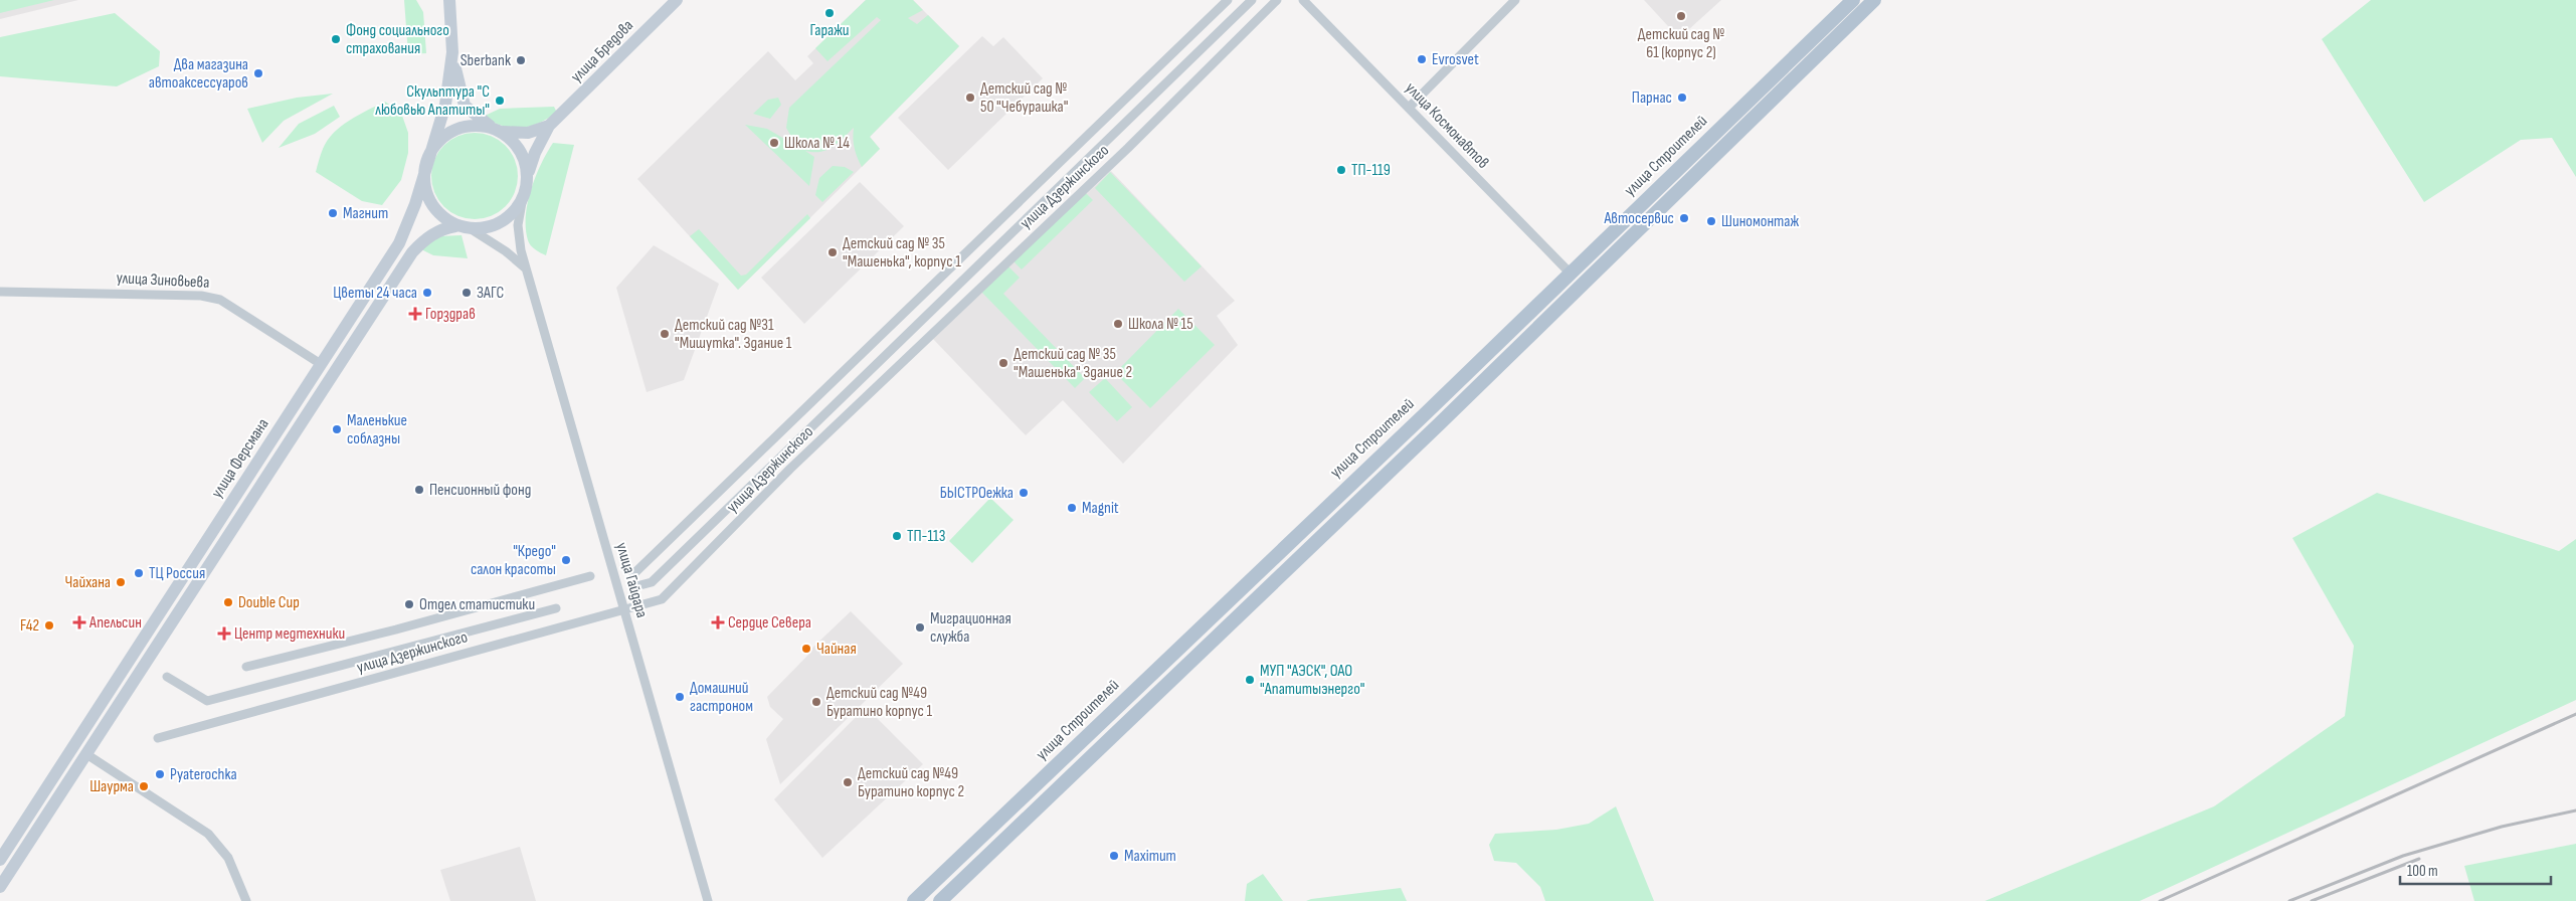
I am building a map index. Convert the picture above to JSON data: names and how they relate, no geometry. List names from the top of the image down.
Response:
{
  "streets": {
    "main road": ["улица Строителей"],
    "street": [
      "улица Бредова",
      "улица Космонавтов",
      "улица Дзержинского",
      "улица Зиновьева",
      "улица Ферсмана",
      "улица Гайдара"
    ]
  },
  "crossings": [
    ["улица Космонавтов", "улица Строителей"],
    ["улица Дзержинского", "улица Гайдара"],
    ["улица Зиновьева", "улица Ферсмана"],
    ["улица Ферсмана", "улица Гайдара"]
  ],
  "places": {
    "other": [
      "Гаражи",
      "Детский сад № 61 (корпус 2)",
      "Фонд социального страхования",
      "Evrosvet",
      "Sberbank",
      "Два магазина автоаксессуаров",
      "Детский сад № 50 \"Чебурашка\"",
      "Парнас",
      "Скульптура \"С любовью Апатиты\"",
      "Школа № 14",
      "ТП-119",
      "Магнит",
      "Автосервис",
      "Шиномонтаж",
      "Детский сад № 35 \"Машенька\", корпус 1",
      "Цветы 24 часа",
      "ЗАГС",
      "Школа № 15",
      "Детский сад №31 \"Мишутка\". Здание 1",
      "Детский сад № 35 \"Машенька\" Здание 2",
      "Маленькие соблазны",
      "Пенсионный фонд",
      "БЫСТРОежка",
      "Magnit",
      "ТП-113",
      "\"Кредо\" салон красоты",
      "ТЦ Россия",
      "Чайхана",
      "Double Cup",
      "Отдел статистики",
      "F42",
      "Миграционная служба",
      "Чайная",
      "МУП \"АЭСК\", ОАО \"Апатитыэнерго\"",
      "Домашний гастроном",
      "Детский сад №49 Буратино корпус 1",
      "Pyaterochka",
      "Детский сад №49 Буратино корпус 2",
      "Шаурма",
      "Maximum"
    ],
    "health": [
      "Горздрав",
      "Апельсин",
      "Сердце Севера",
      "Центр медтехники"
    ]
  },
  "scale_bar": "100 m"
}
